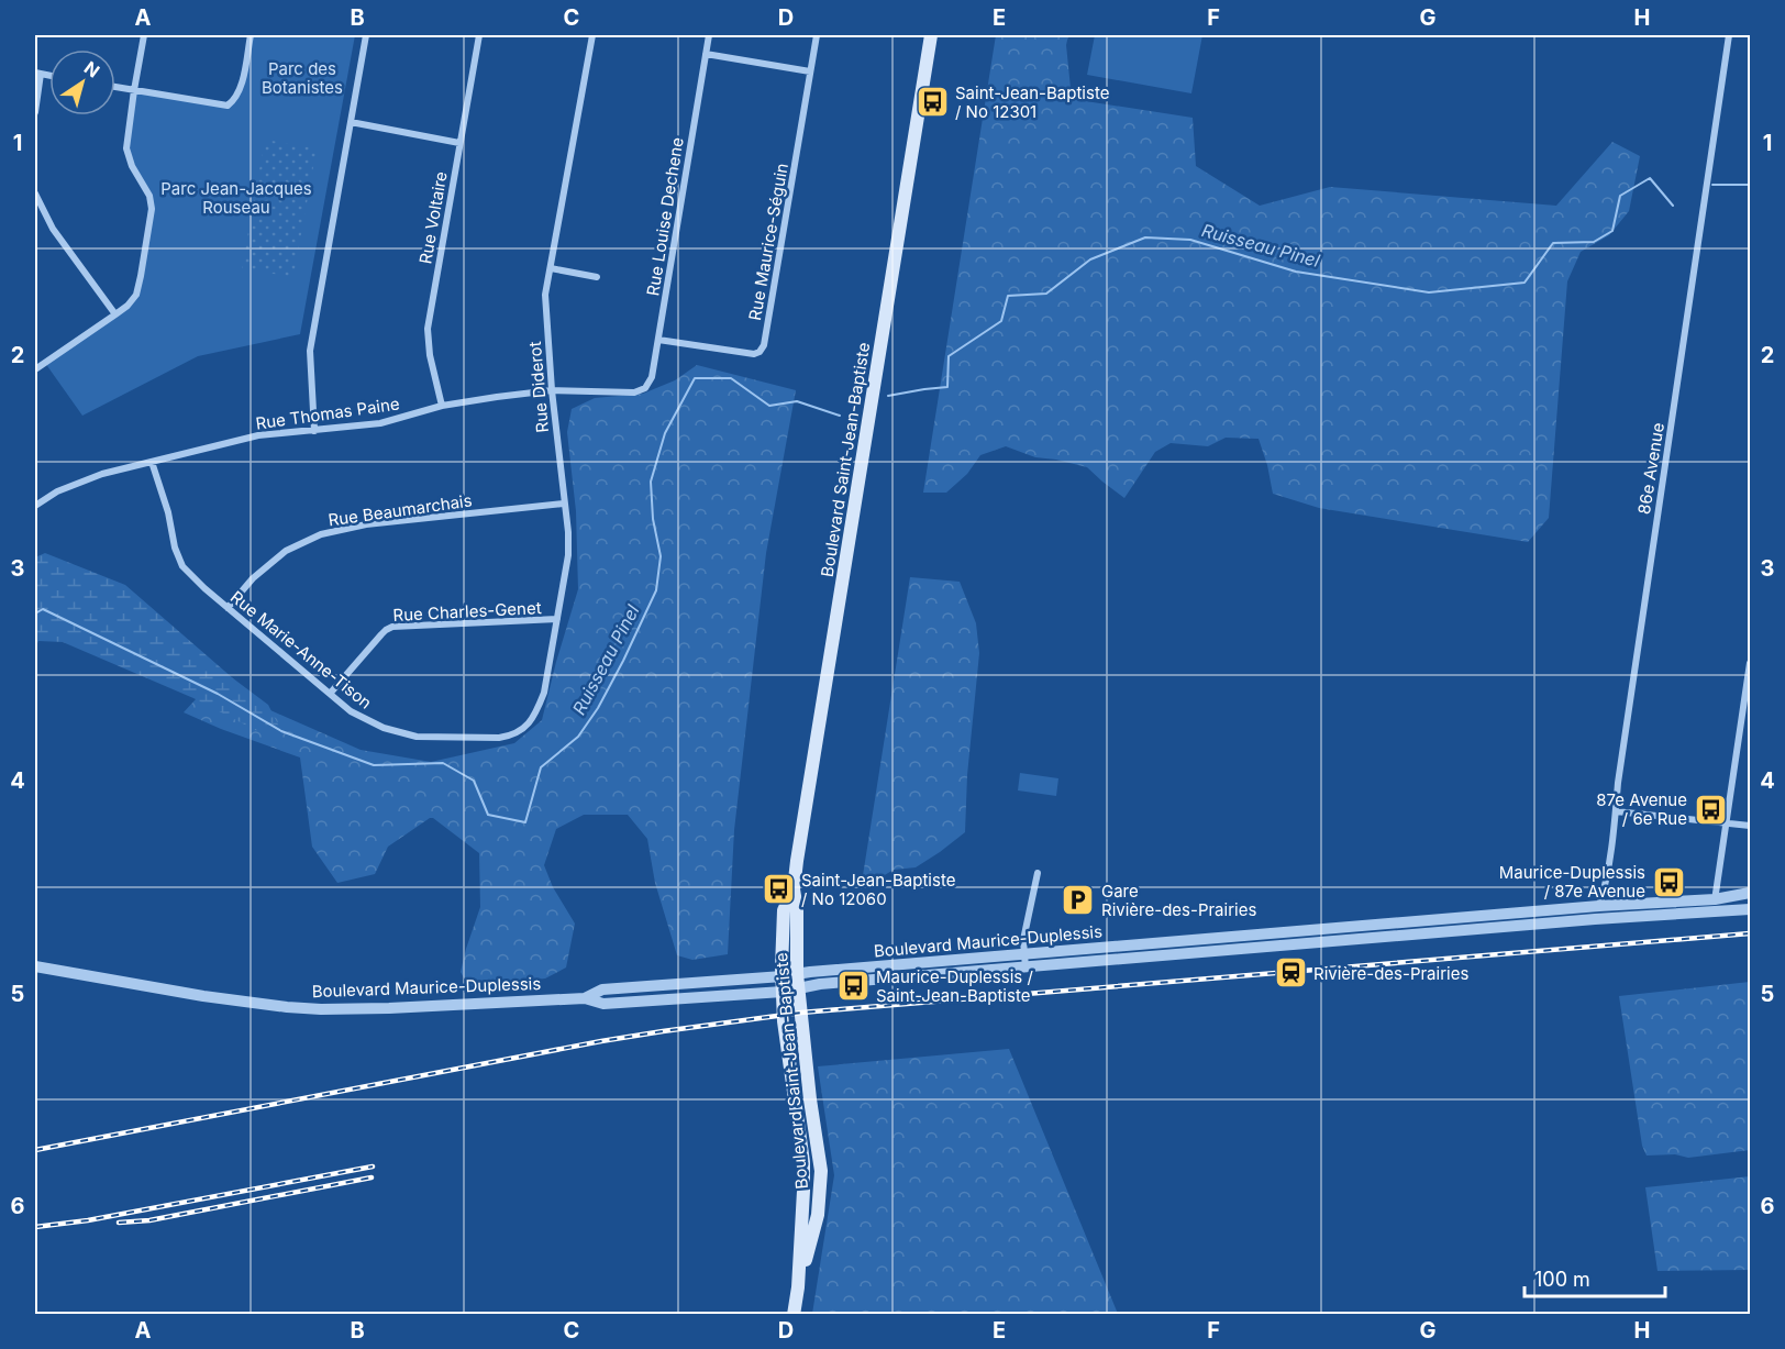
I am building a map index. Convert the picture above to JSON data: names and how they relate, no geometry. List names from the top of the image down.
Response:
{
  "streets": {
    "main road": ["Boulevard Saint-Jean-Baptiste"],
    "street": [
      "Rue Louise Dechene",
      "Rue Voltaire",
      "Rue Maurice-Séguin",
      "Rue Diderot",
      "Rue Thomas Paine",
      "86e Avenue",
      "Rue Beaumarchais",
      "Rue Charles-Genet",
      "Rue Marie-Anne-Tison",
      "Boulevard Maurice-Duplessis"
    ]
  },
  "crossings": [
    ["Rue Louise Dechene", "Rue Maurice-Séguin"],
    ["Rue Louise Dechene", "Rue Thomas Paine"],
    ["Rue Voltaire", "Rue Thomas Paine"],
    ["Rue Diderot", "Rue Thomas Paine"],
    ["Rue Diderot", "Rue Beaumarchais"],
    ["Rue Diderot", "Rue Charles-Genet"],
    ["Rue Diderot", "Rue Marie-Anne-Tison"],
    ["Rue Thomas Paine", "Rue Marie-Anne-Tison"],
    ["Boulevard Saint-Jean-Baptiste", "Boulevard Maurice-Duplessis"],
    ["86e Avenue", "Boulevard Maurice-Duplessis"],
    ["Rue Beaumarchais", "Rue Marie-Anne-Tison"],
    ["Rue Charles-Genet", "Rue Marie-Anne-Tison"]
  ],
  "water": ["Ruisseau Pinel"],
  "parks": ["Parc des Botanistes", "Parc Jean-Jacques Rouseau"],
  "places": {
    "bus stop": [
      "Saint-Jean-Baptiste / No 12301",
      "87e Avenue / 6e Rue",
      "Maurice-Duplessis / 87e Avenue",
      "Saint-Jean-Baptiste / No 12060",
      "Maurice-Duplessis / Saint-Jean-Baptiste"
    ],
    "parking": ["Gare Rivière-des-Prairies"],
    "station": ["Rivière-des-Prairies"]
  },
  "scale_bar": "100 m",
  "north": "top right",
  "grid": {
    "columns": [
      "A",
      "B",
      "C",
      "D",
      "E",
      "F",
      "G",
      "H"
    ],
    "rows": [
      "1",
      "2",
      "3",
      "4",
      "5",
      "6"
    ]
  }
}
